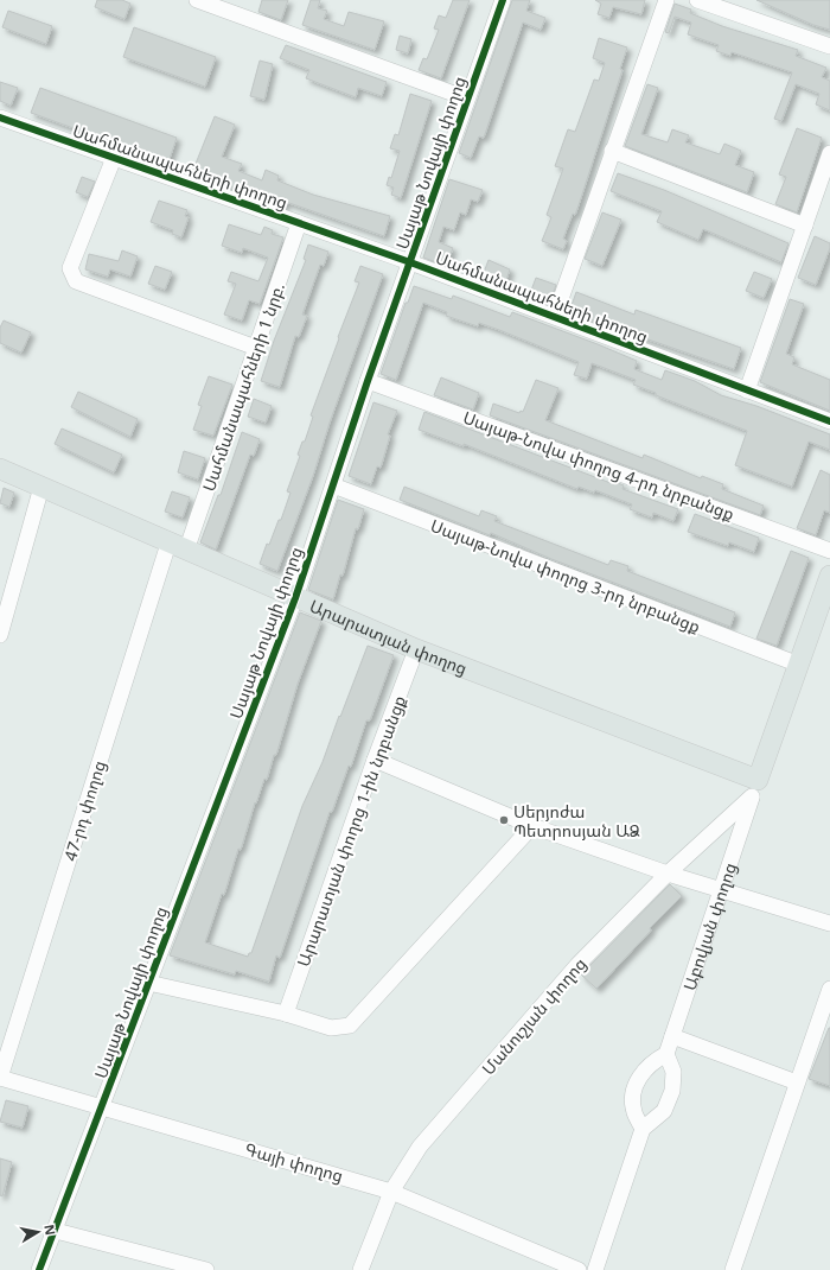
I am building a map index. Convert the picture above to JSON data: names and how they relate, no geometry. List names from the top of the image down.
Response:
{
  "streets": {
    "main road": ["Արարատյան փողոց", "Աբովյան փողոց"],
    "street": [
      "Սայաթ Նովայի փողոց",
      "Սահմանապահների փողոց",
      "Սահմանապահների 1 նրբ.",
      "Սայաթ-Նովա փողոց 4-րդ նրբանցք",
      "Սայաթ-Նովա փողոց 3-րդ նրբանցք",
      "47-րդ փողոց",
      "Արարատյան փողոց 1-ին նրբանցք",
      "Մանուշյան փողոց",
      "Գայի փողոց"
    ]
  },
  "crossings": [
    ["Սայաթ Նովայի փողոց", "Սահմանապահների փողոց"],
    ["Սայաթ Նովայի փողոց", "Սայաթ-Նովա փողոց 4-րդ նրբանցք"],
    ["Սայաթ Նովայի փողոց", "Սայաթ-Նովա փողոց 3-րդ նրբանցք"],
    ["Սայաթ Նովայի փողոց", "Արարատյան փողոց"],
    ["Սայաթ Նովայի փողոց", "Գայի փողոց"],
    ["Սահմանապահների փողոց", "Սահմանապահների 1 նրբ."],
    ["Սահմանապահների 1 նրբ.", "Արարատյան փողոց"],
    ["Սահմանապահների 1 նրբ.", "47-րդ փողոց"],
    ["Սայաթ-Նովա փողոց 3-րդ նրբանցք", "Աբովյան փողոց"],
    ["Արարատյան փողոց", "47-րդ փողոց"],
    ["Արարատյան փողոց", "Արարատյան փողոց 1-ին նրբանցք"],
    ["Արարատյան փողոց", "Աբովյան փողոց"],
    ["Արարատյան փողոց", "Մանուշյան փողոց"],
    ["47-րդ փողոց", "Գայի փողոց"],
    ["Աբովյան փողոց", "Մանուշյան փողոց"],
    ["Մանուշյան փողոց", "Գայի փողոց"]
  ],
  "places": ["Սերյոժա Պետրոսյան ԱՁ"],
  "north": "right"
}
